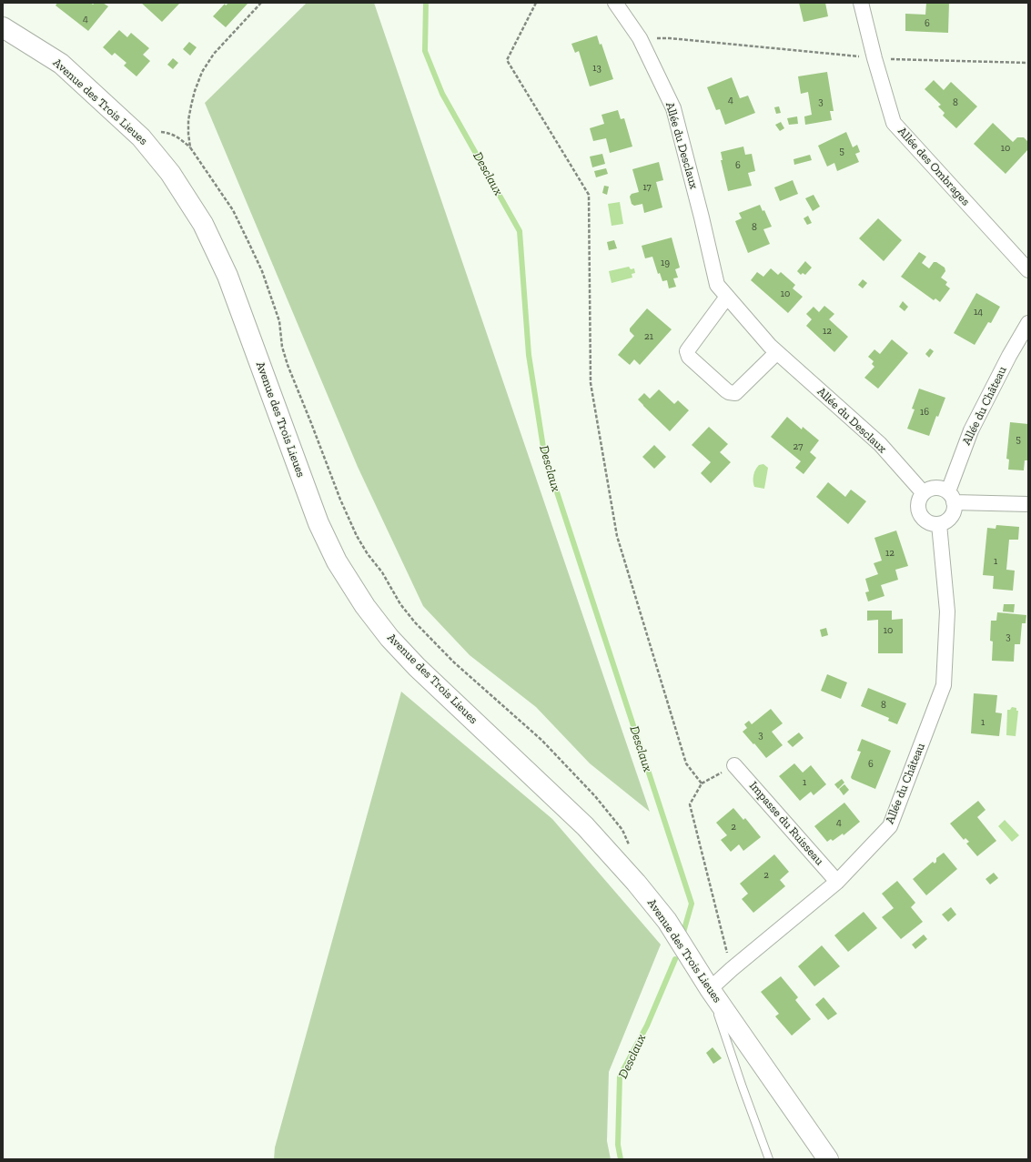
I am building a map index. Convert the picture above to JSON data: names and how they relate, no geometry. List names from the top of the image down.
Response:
{
  "streets": {
    "main road": ["Avenue des Trois Lieues"],
    "street": [
      "Allée du Desclaux",
      "Allée des Ombrages",
      "Allée du Château",
      "Impasse du Ruisseau"
    ]
  },
  "crossings": [
    ["Avenue des Trois Lieues", "Allée du Château"],
    ["Allée du Desclaux", "Allée du Château"],
    ["Allée du Château", "Impasse du Ruisseau"]
  ],
  "water": ["Desclaux"],
  "house_numbers": [
    "4",
    "6",
    "13",
    "4",
    "3",
    "8",
    "10",
    "5",
    "6",
    "17",
    "8",
    "19",
    "10",
    "14",
    "12",
    "21",
    "16",
    "5",
    "27",
    "12",
    "1",
    "10",
    "3",
    "8",
    "1",
    "3",
    "6",
    "1",
    "4",
    "2",
    "2"
  ]
}
